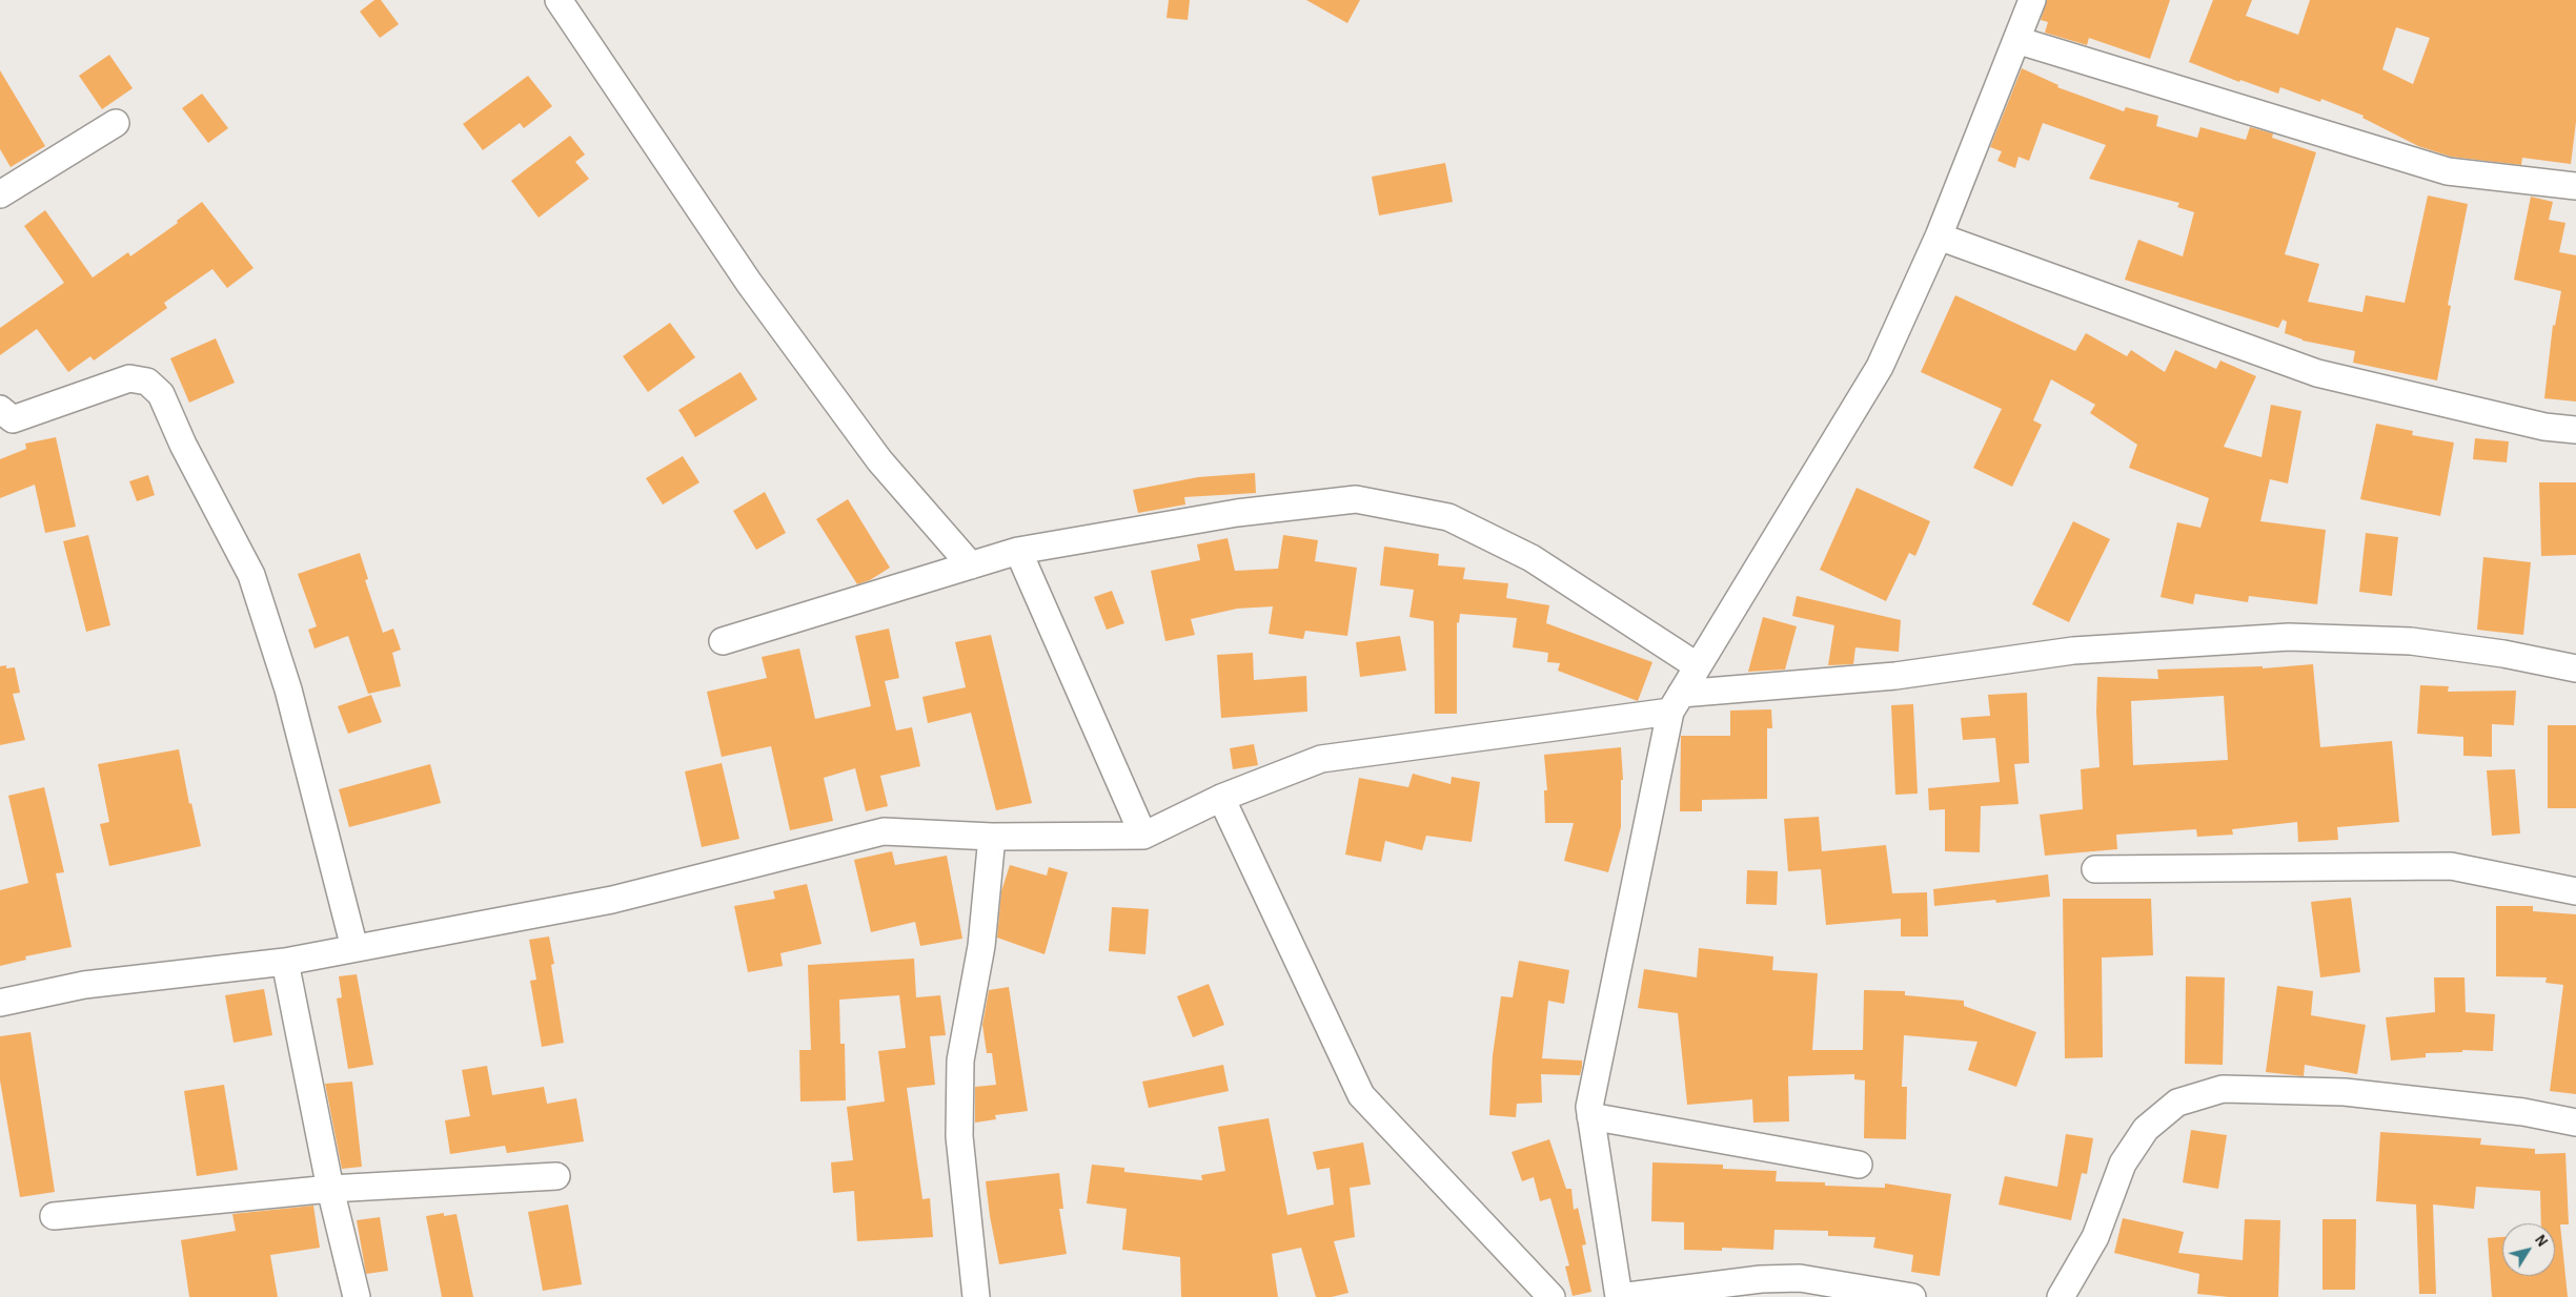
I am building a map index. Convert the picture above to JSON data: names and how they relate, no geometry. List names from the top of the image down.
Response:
{
  "north": "top right"
}
